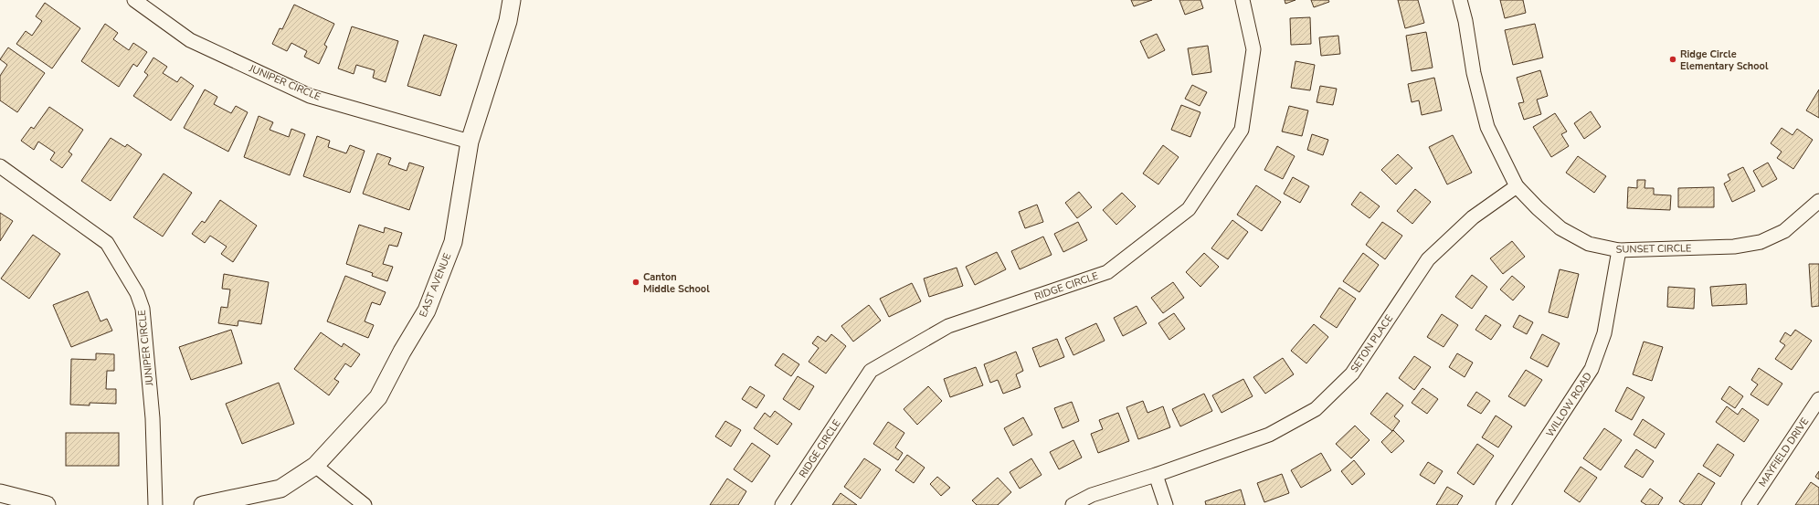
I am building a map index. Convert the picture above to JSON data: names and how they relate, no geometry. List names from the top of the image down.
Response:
{
  "streets": {
    "street": [
      "JUNIPER CIRCLE",
      "SUNSET CIRCLE",
      "EAST AVENUE",
      "RIDGE CIRCLE",
      "SETON PLACE",
      "WILLOW ROAD",
      "MAYFIELD DRIVE"
    ]
  },
  "crossings": [
    ["JUNIPER CIRCLE", "EAST AVENUE"],
    ["SUNSET CIRCLE", "SETON PLACE"],
    ["SUNSET CIRCLE", "WILLOW ROAD"]
  ],
  "places": ["Ridge Circle Elementary School", "Canton Middle School"]
}
